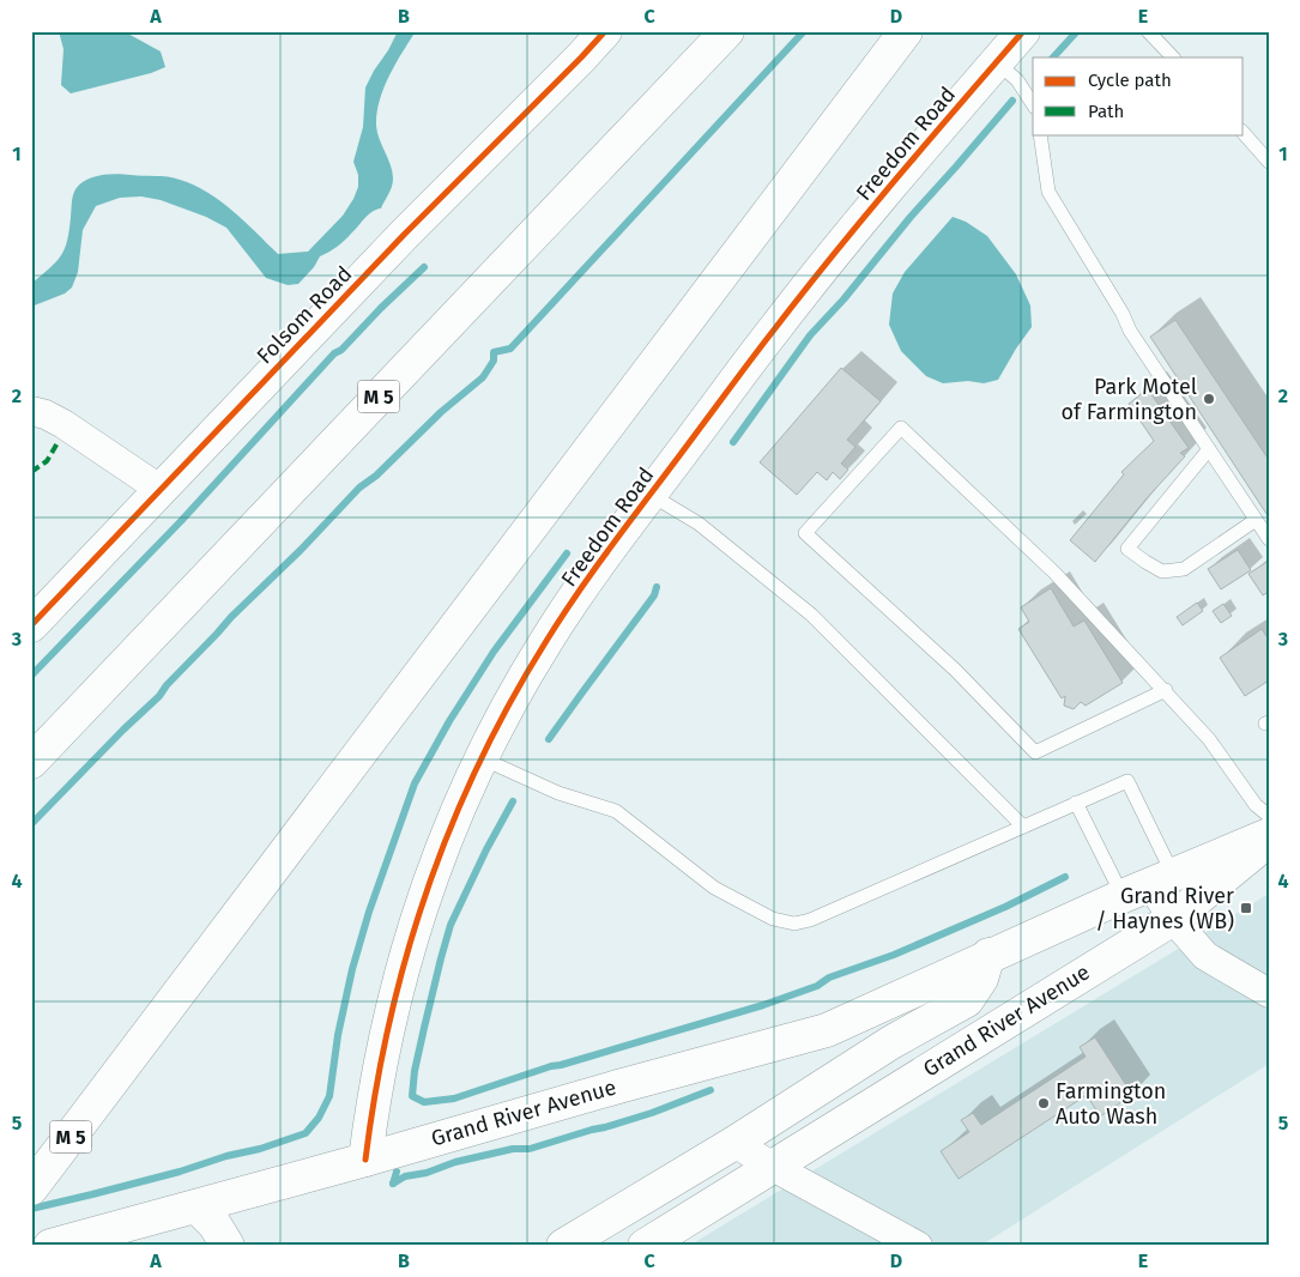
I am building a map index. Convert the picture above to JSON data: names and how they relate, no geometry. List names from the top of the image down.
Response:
{
  "streets": {
    "main road": [
      "Freedom Road",
      "Folsom Road",
      "M 5",
      "Grand River Avenue"
    ]
  },
  "crossings": [
    ["Freedom Road", "Grand River Avenue"]
  ],
  "places": {
    "other": ["Park Motel of Farmington", "Farmington Auto Wash"],
    "transit": ["Grand River / Haynes (WB)"]
  },
  "legend": ["Cycle path", "Path"],
  "grid": {
    "columns": [
      "A",
      "B",
      "C",
      "D",
      "E"
    ],
    "rows": [
      "1",
      "2",
      "3",
      "4",
      "5"
    ]
  }
}
